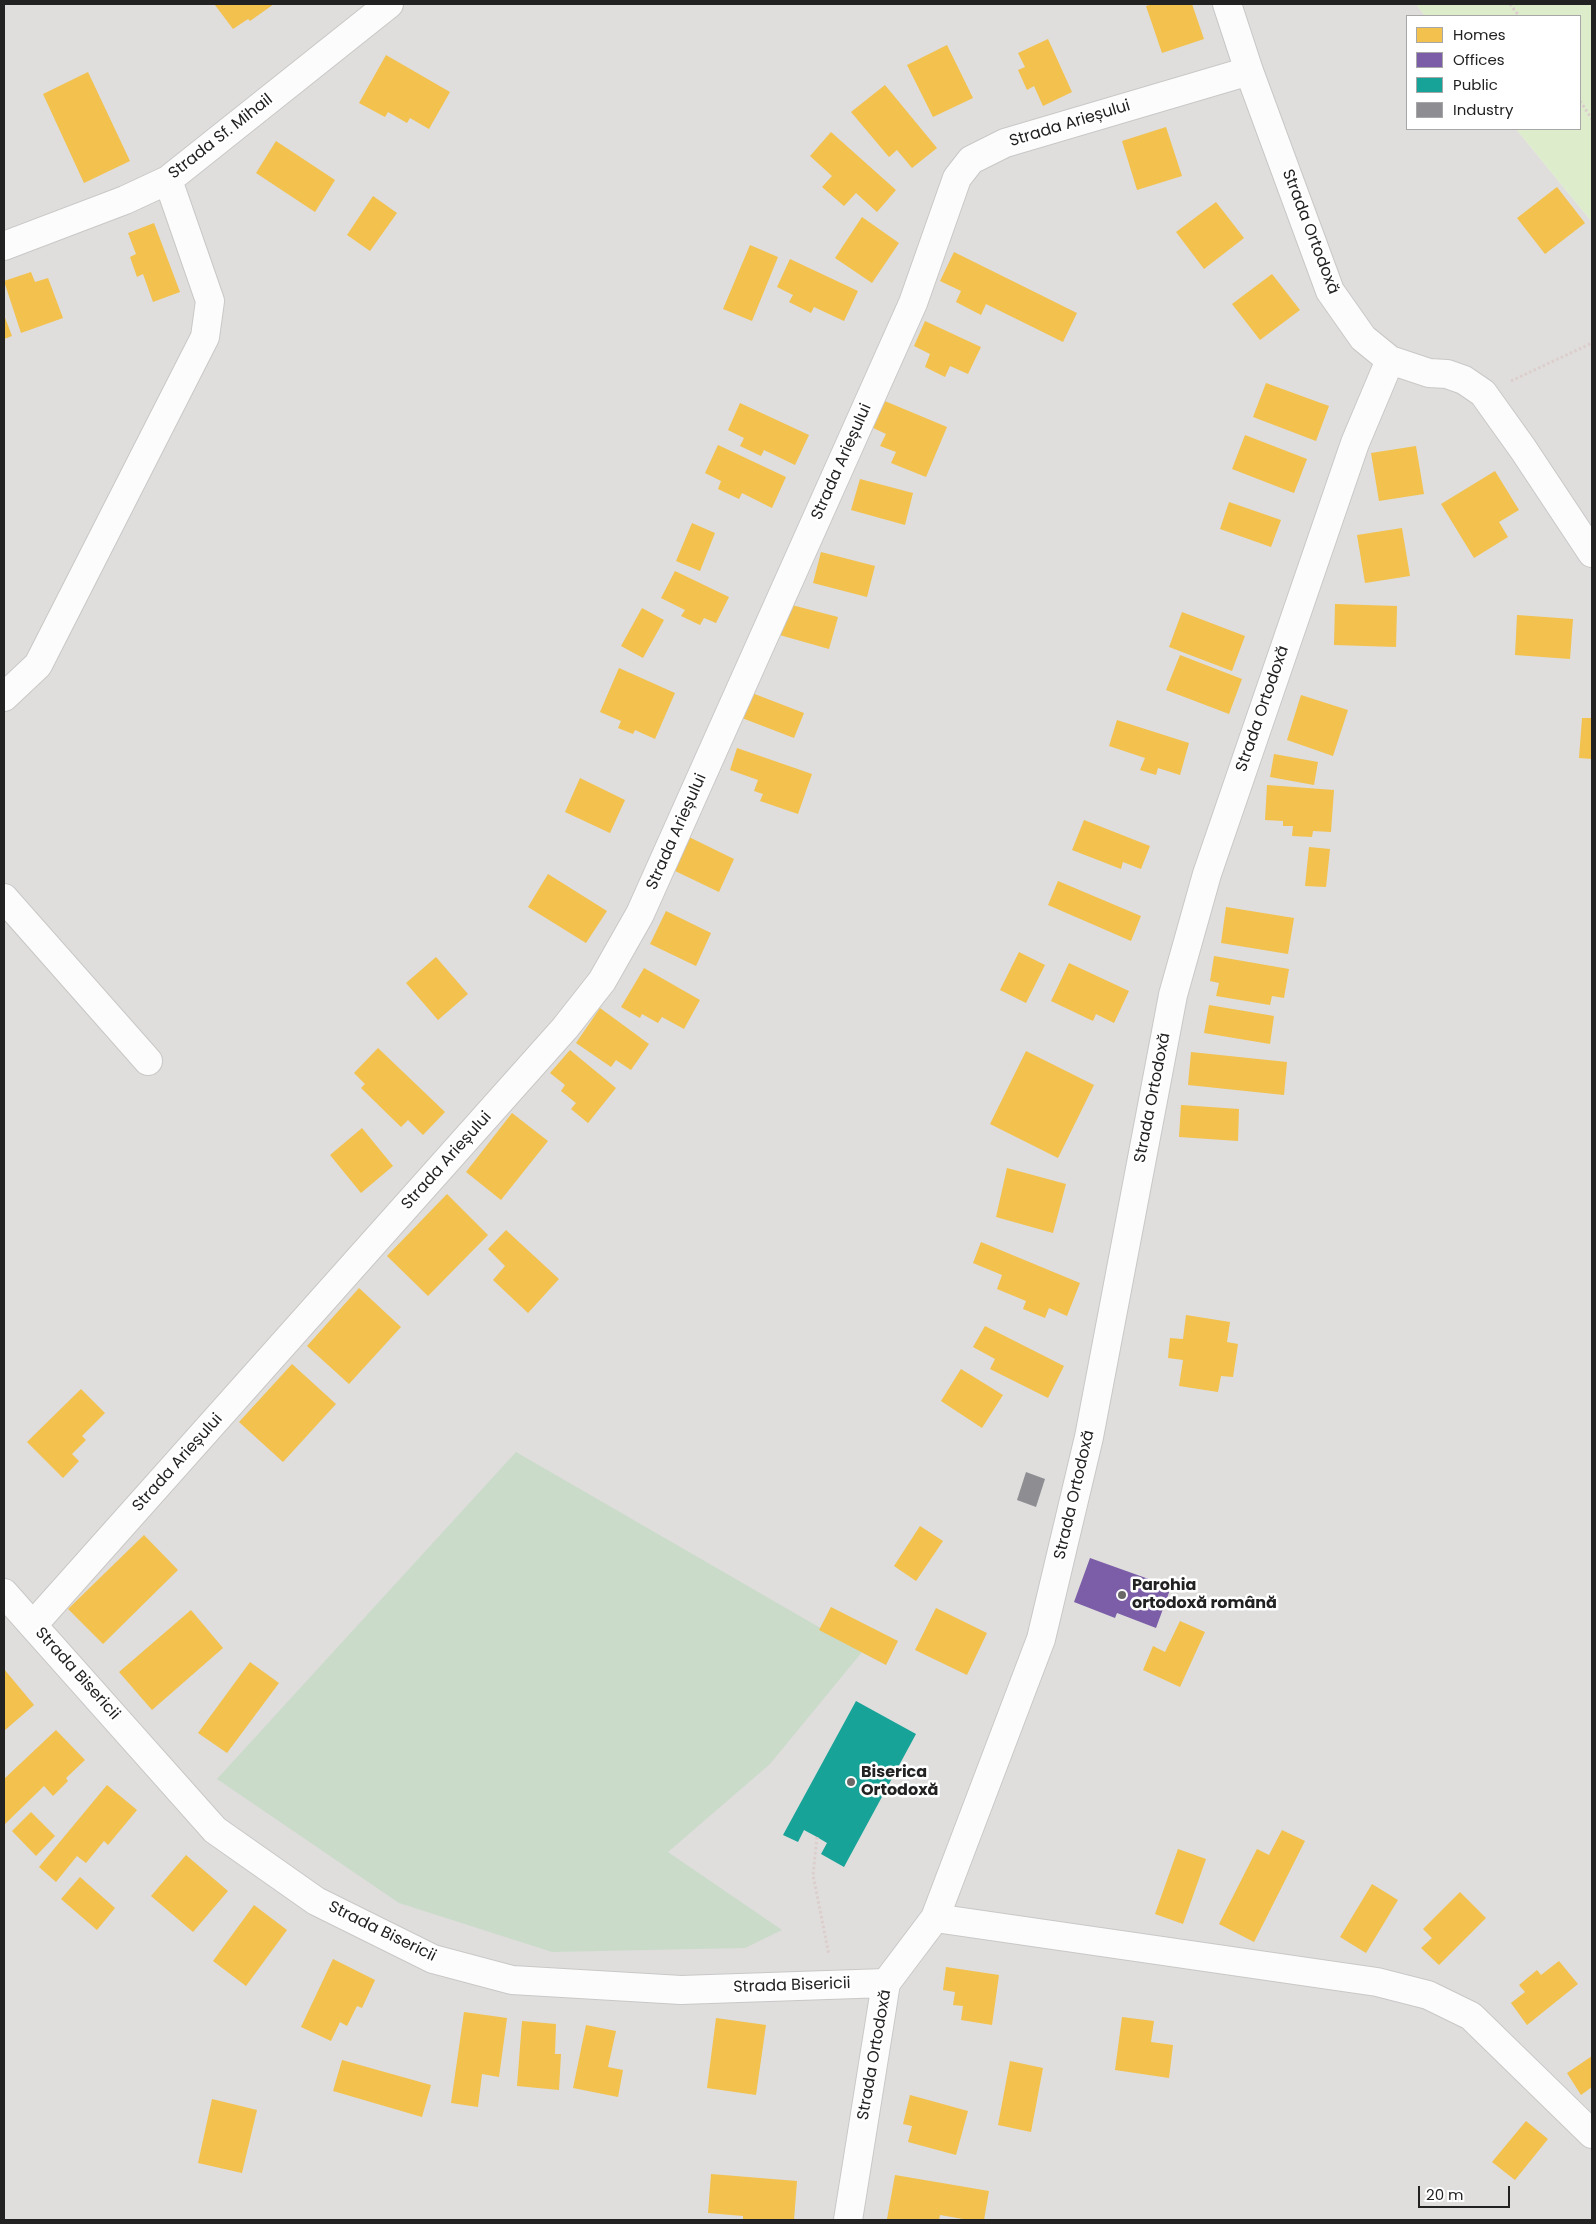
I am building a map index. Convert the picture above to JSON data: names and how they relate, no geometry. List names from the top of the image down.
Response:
{
  "streets": {
    "street": [
      "Strada Arieșului",
      "Strada Sf. Mihail",
      "Strada Ortodoxă",
      "Strada Bisericii"
    ]
  },
  "crossings": [
    ["Strada Arieșului", "Strada Ortodoxă"],
    ["Strada Arieșului", "Strada Bisericii"],
    ["Strada Ortodoxă", "Strada Bisericii"]
  ],
  "places": ["Parohia ortodoxă română", "Biserica Ortodoxă"],
  "legend": [
    "Homes",
    "Offices",
    "Public",
    "Industry"
  ],
  "scale_bar": "20 m"
}
